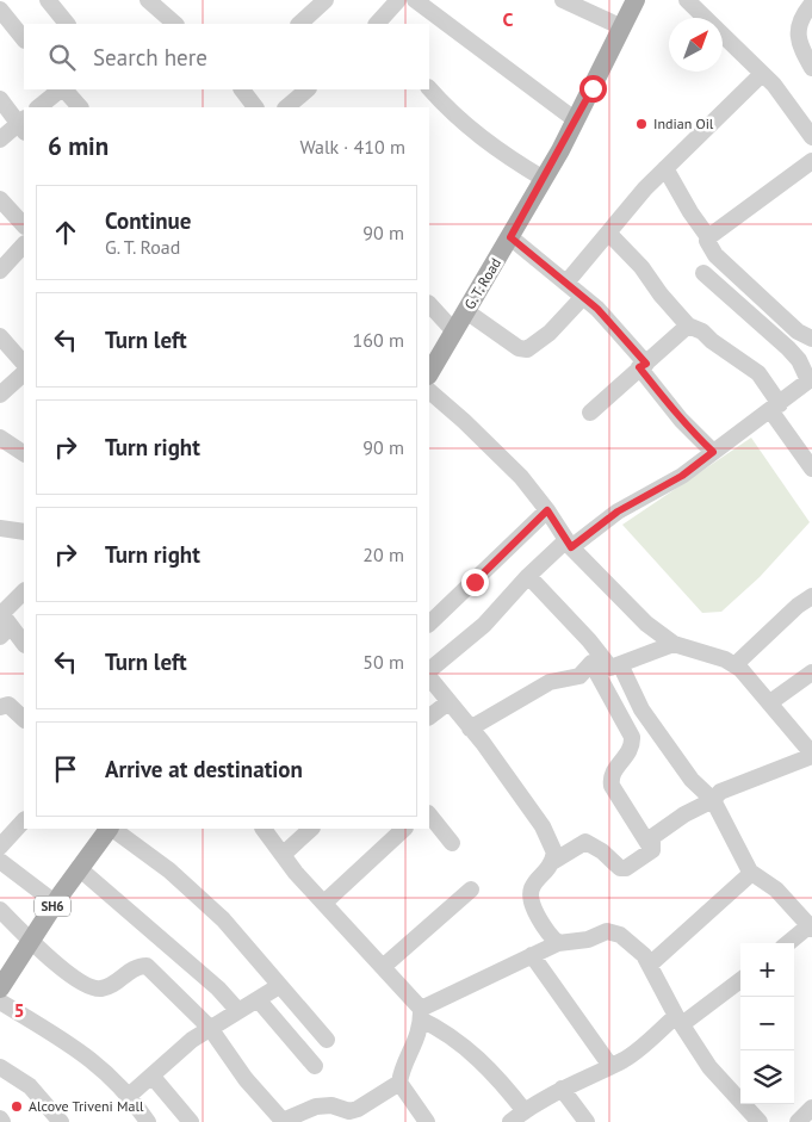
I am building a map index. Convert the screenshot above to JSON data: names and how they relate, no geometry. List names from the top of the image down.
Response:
{
  "streets": {
    "main road": ["G. T. Road", "SH6"]
  },
  "places": ["Indian Oil", "Alcove Triveni Mall"],
  "north": "top right",
  "page": {
    "search": "Search here",
    "heading": ["6 min", "Walk · 410 m"],
    "list": [
      ["Continue", "G. T. Road", "90 m"],
      ["Turn left", "160 m"],
      ["Turn right", "90 m"],
      ["Turn right", "20 m"],
      ["Turn left", "50 m"],
      "Arrive at destination"
    ],
    "map_buttons": ["+", "−"]
  },
  "grid": {
    "columns": ["C"],
    "rows": ["5"]
  }
}
